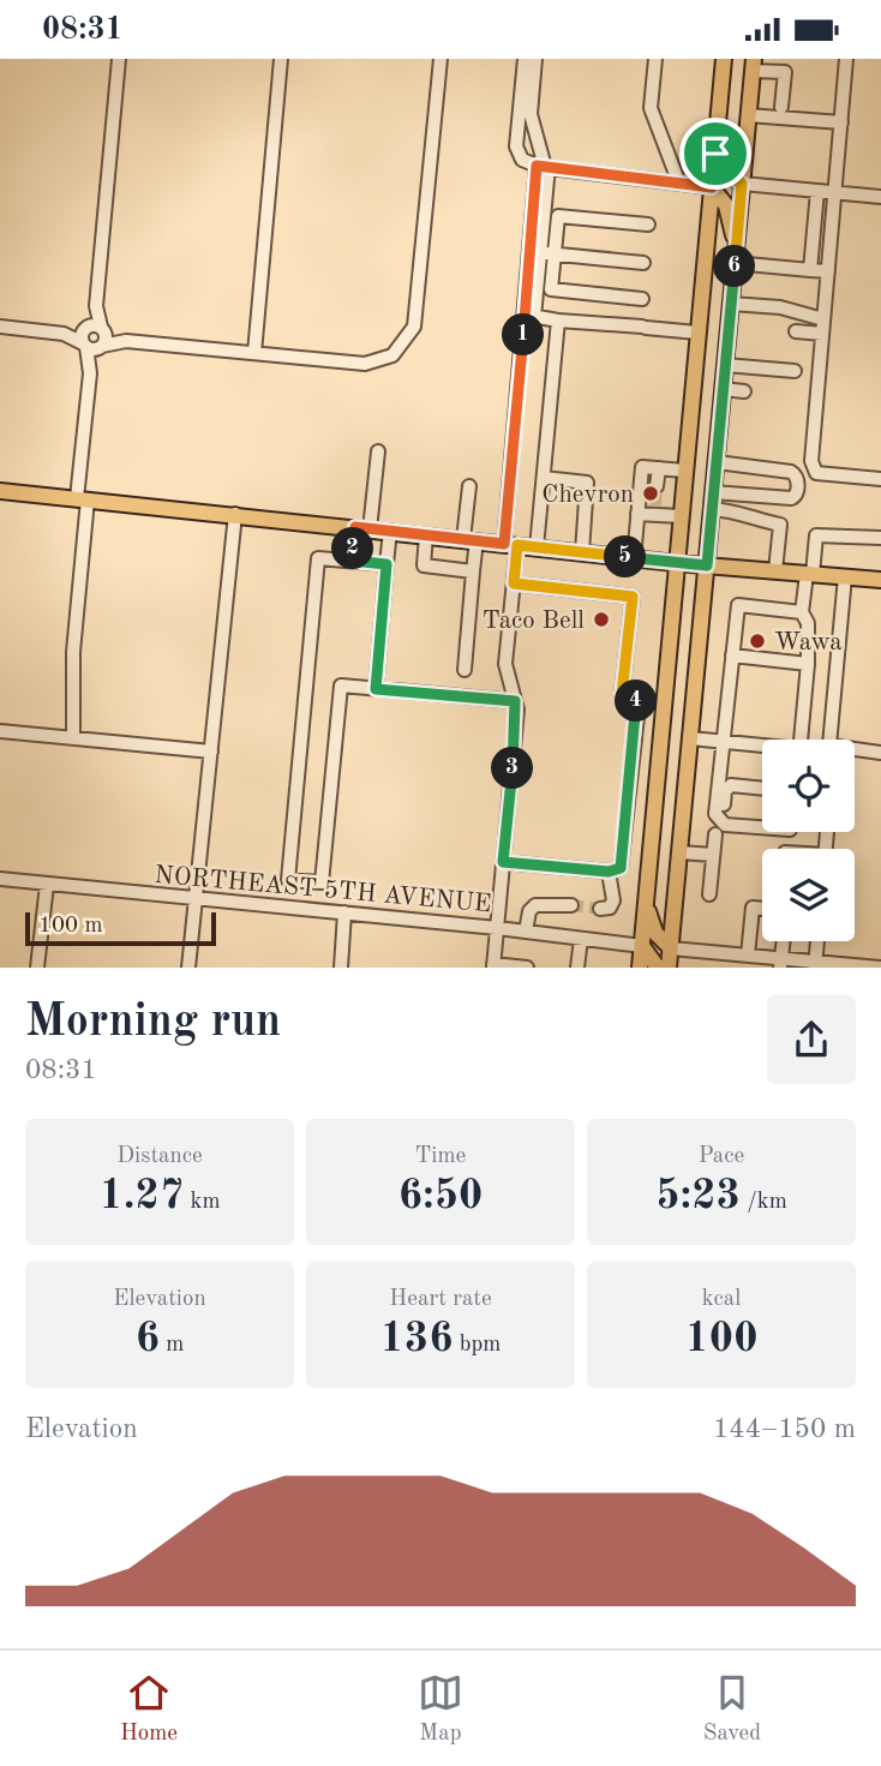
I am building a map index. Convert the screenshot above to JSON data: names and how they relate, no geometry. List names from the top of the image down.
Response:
{
  "streets": {
    "street": ["NORTHEAST 5TH AVENUE"]
  },
  "places": ["Chevron", "Taco Bell", "Wawa"],
  "scale_bar": "100 m",
  "page": {
    "status": "08:31",
    "pins": [
      "6",
      "1",
      "2",
      "5",
      "4",
      "3"
    ],
    "scale": "100 m",
    "heading": ["Morning run", "08:31"],
    "stats": [
      ["Distance", "1.27 km"],
      ["Time", "6:50"],
      ["Pace", "5:23 /km"],
      ["Elevation", "6 m"],
      ["Heart rate", "136 bpm"],
      ["kcal", "100"]
    ],
    "chart": ["Elevation", "144–150 m"],
    "tabs": ["Home", "Map", "Saved"]
  }
}
